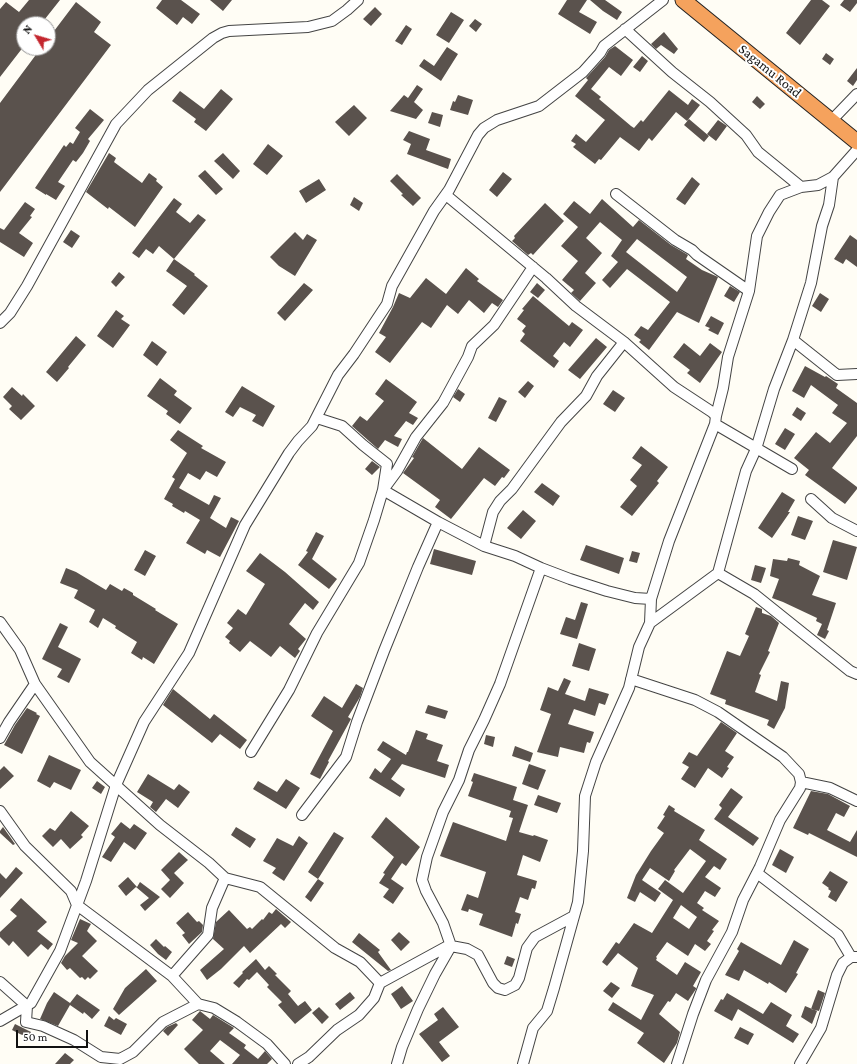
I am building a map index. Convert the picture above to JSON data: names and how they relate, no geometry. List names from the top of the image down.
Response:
{
  "streets": {
    "highway": ["Sagamu Road"]
  },
  "scale_bar": "50 m",
  "north": "top left"
}
